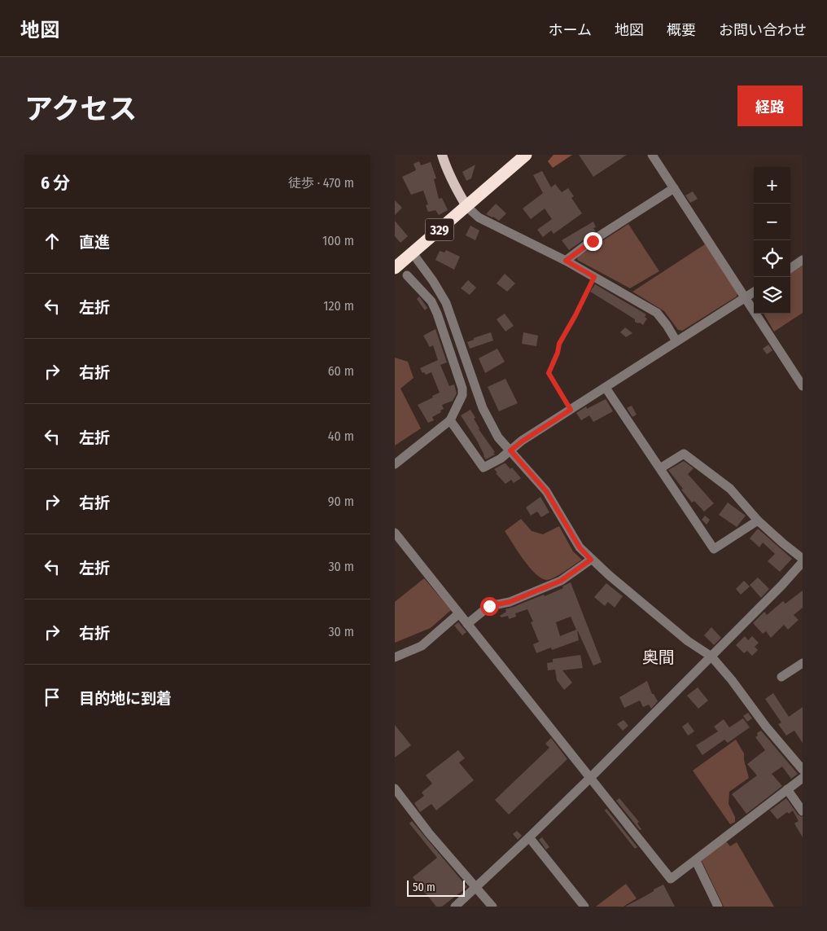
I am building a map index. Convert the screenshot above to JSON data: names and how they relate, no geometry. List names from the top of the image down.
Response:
{
  "streets": {
    "highway": ["329"]
  },
  "districts": ["奥間"],
  "scale_bar": "50 m",
  "page": {
    "header": "地図",
    "nav": [
      "ホーム",
      "地図",
      "概要",
      "お問い合わせ"
    ],
    "title": "アクセス",
    "buttons": "経路",
    "heading": ["6 分", "徒歩 · 470 m"],
    "map_buttons": ["+", "−"],
    "list": [
      ["直進", "100 m"],
      ["左折", "120 m"],
      ["右折", "60 m"],
      ["左折", "40 m"],
      ["右折", "90 m"],
      ["左折", "30 m"],
      ["右折", "30 m"],
      "目的地に到着"
    ],
    "scale": "50 m"
  }
}
